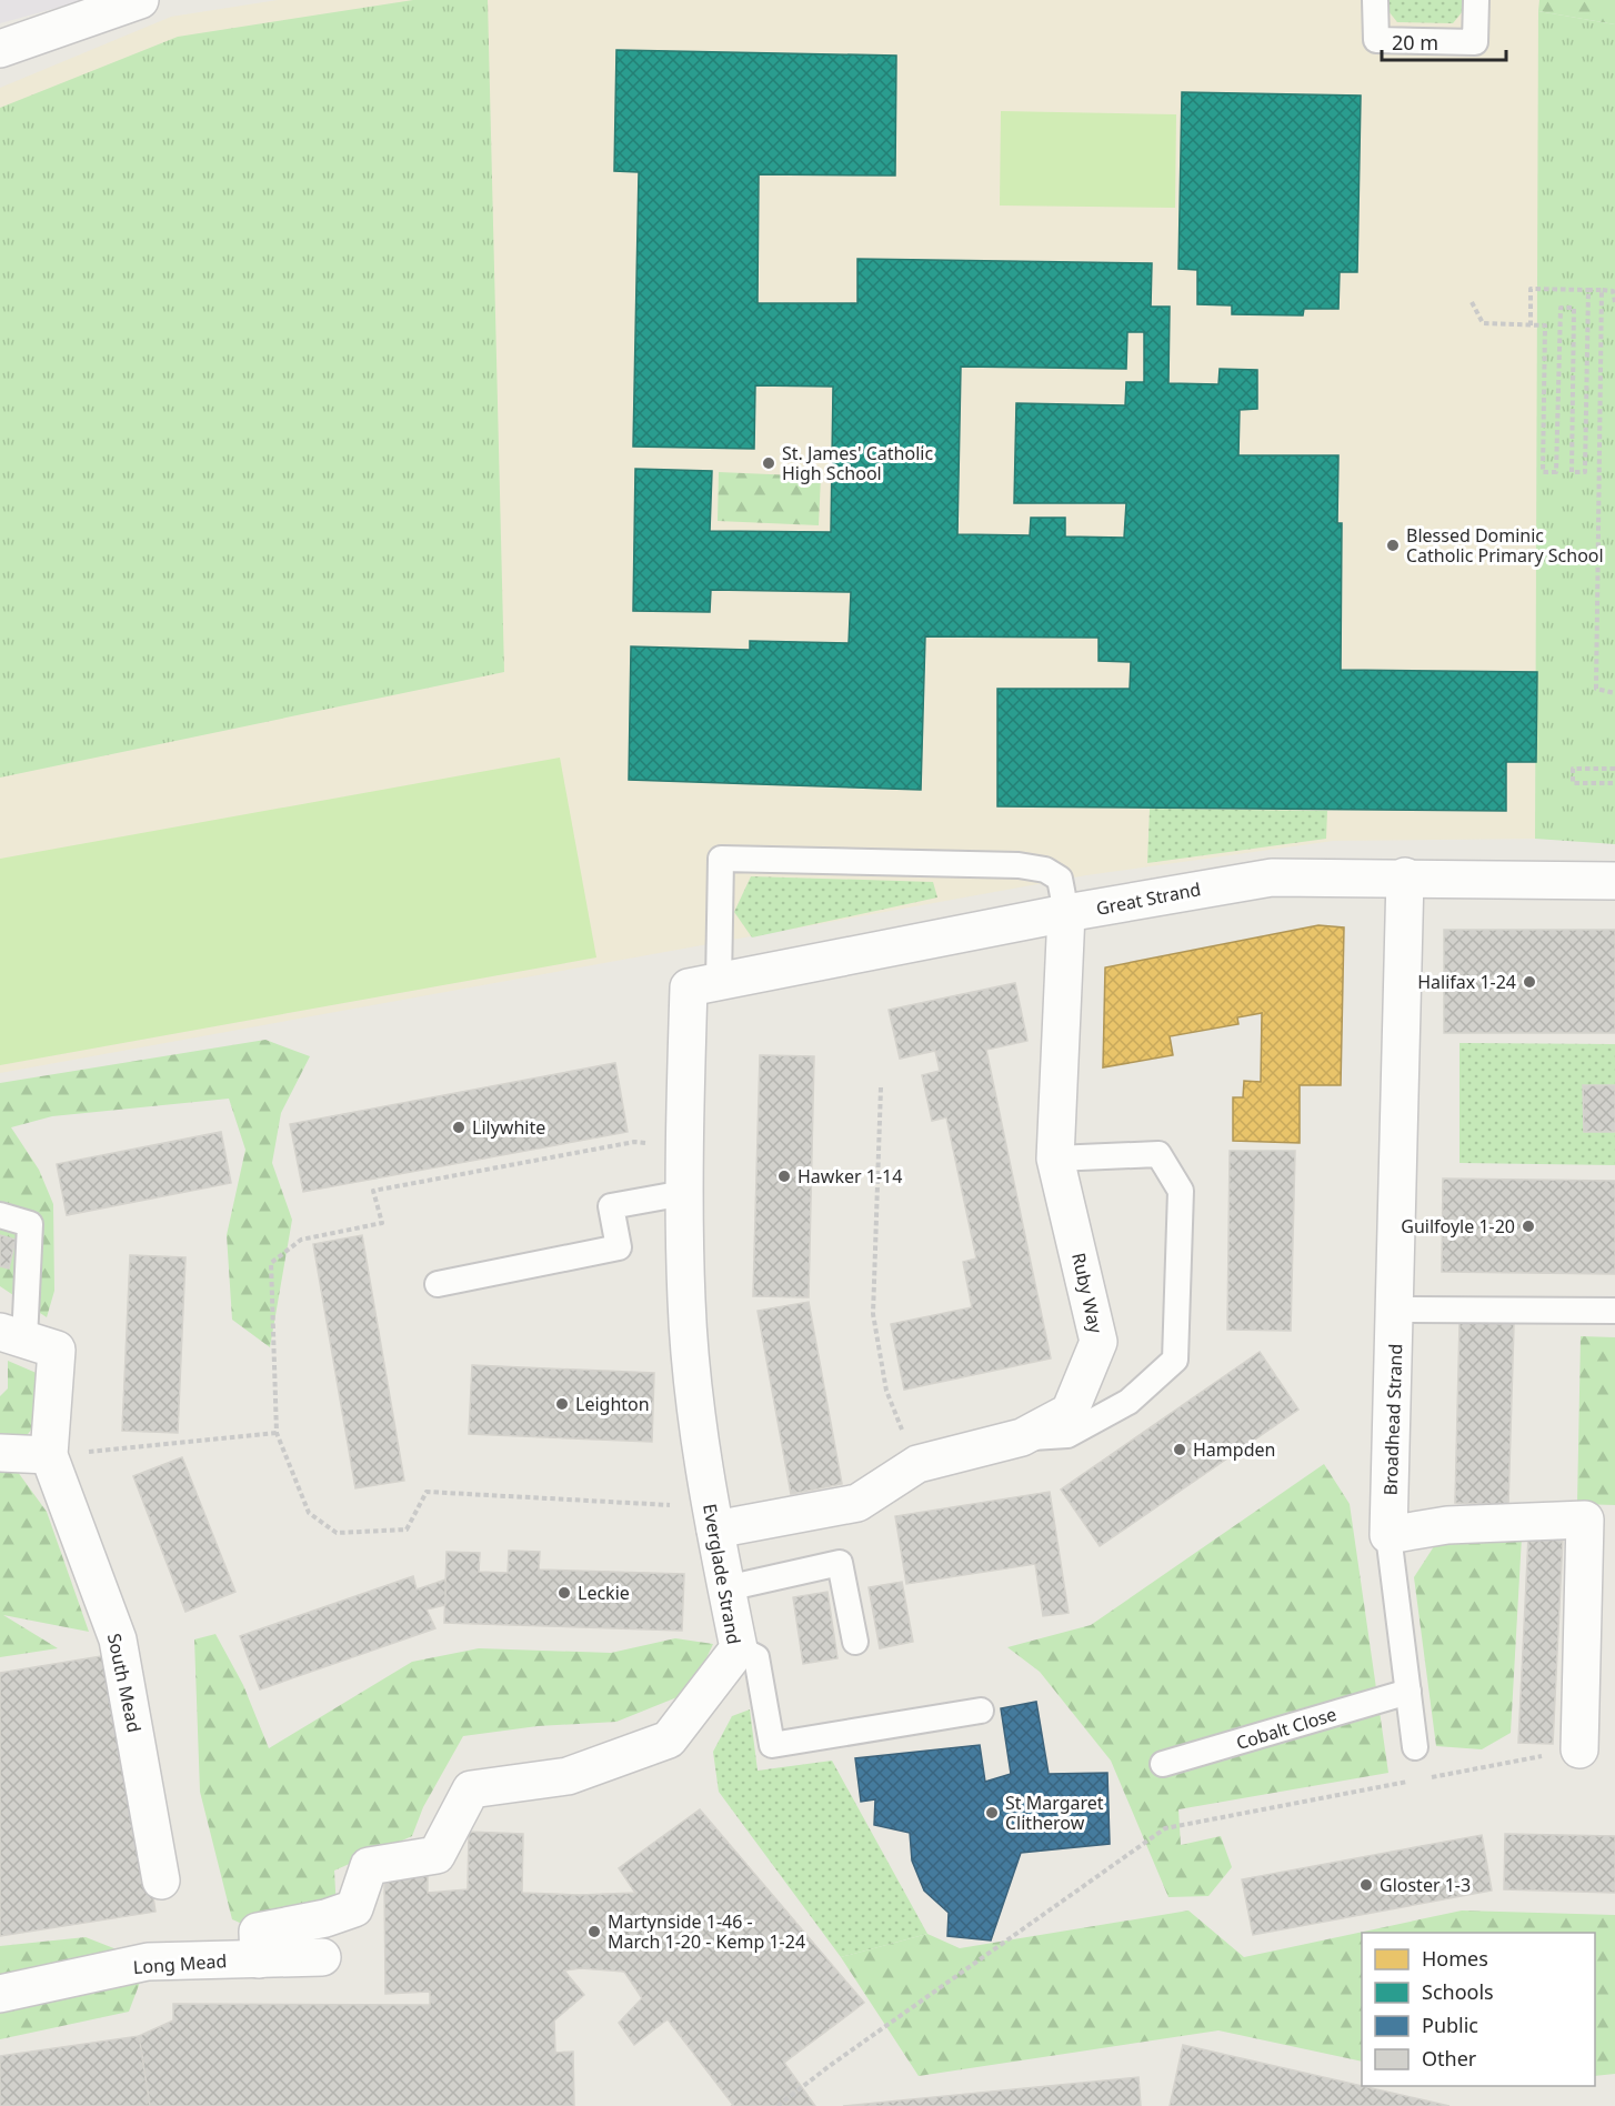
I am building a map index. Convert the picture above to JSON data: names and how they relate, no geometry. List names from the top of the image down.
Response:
{
  "streets": {
    "street": [
      "Great Strand",
      "Ruby Way",
      "Broadhead Strand",
      "Everglade Strand",
      "South Mead",
      "Long Mead"
    ],
    "lane": ["Cobalt Close"]
  },
  "crossings": [
    ["Great Strand", "Ruby Way"],
    ["Great Strand", "Broadhead Strand"],
    ["Great Strand", "Everglade Strand"],
    ["Ruby Way", "Everglade Strand"],
    ["Everglade Strand", "Long Mead"]
  ],
  "places": [
    "St. James' Catholic High School",
    "Blessed Dominic Catholic Primary School",
    "Halifax 1-24",
    "Lilywhite",
    "Hawker 1-14",
    "Guilfoyle 1-20",
    "Leighton",
    "Hampden",
    "Leckie",
    "St Margaret Clitherow",
    "Gloster 1-3",
    "Martynside 1-46 - March 1-20 - Kemp 1-24"
  ],
  "legend": [
    "Homes",
    "Schools",
    "Public",
    "Other"
  ],
  "scale_bar": "20 m"
}
